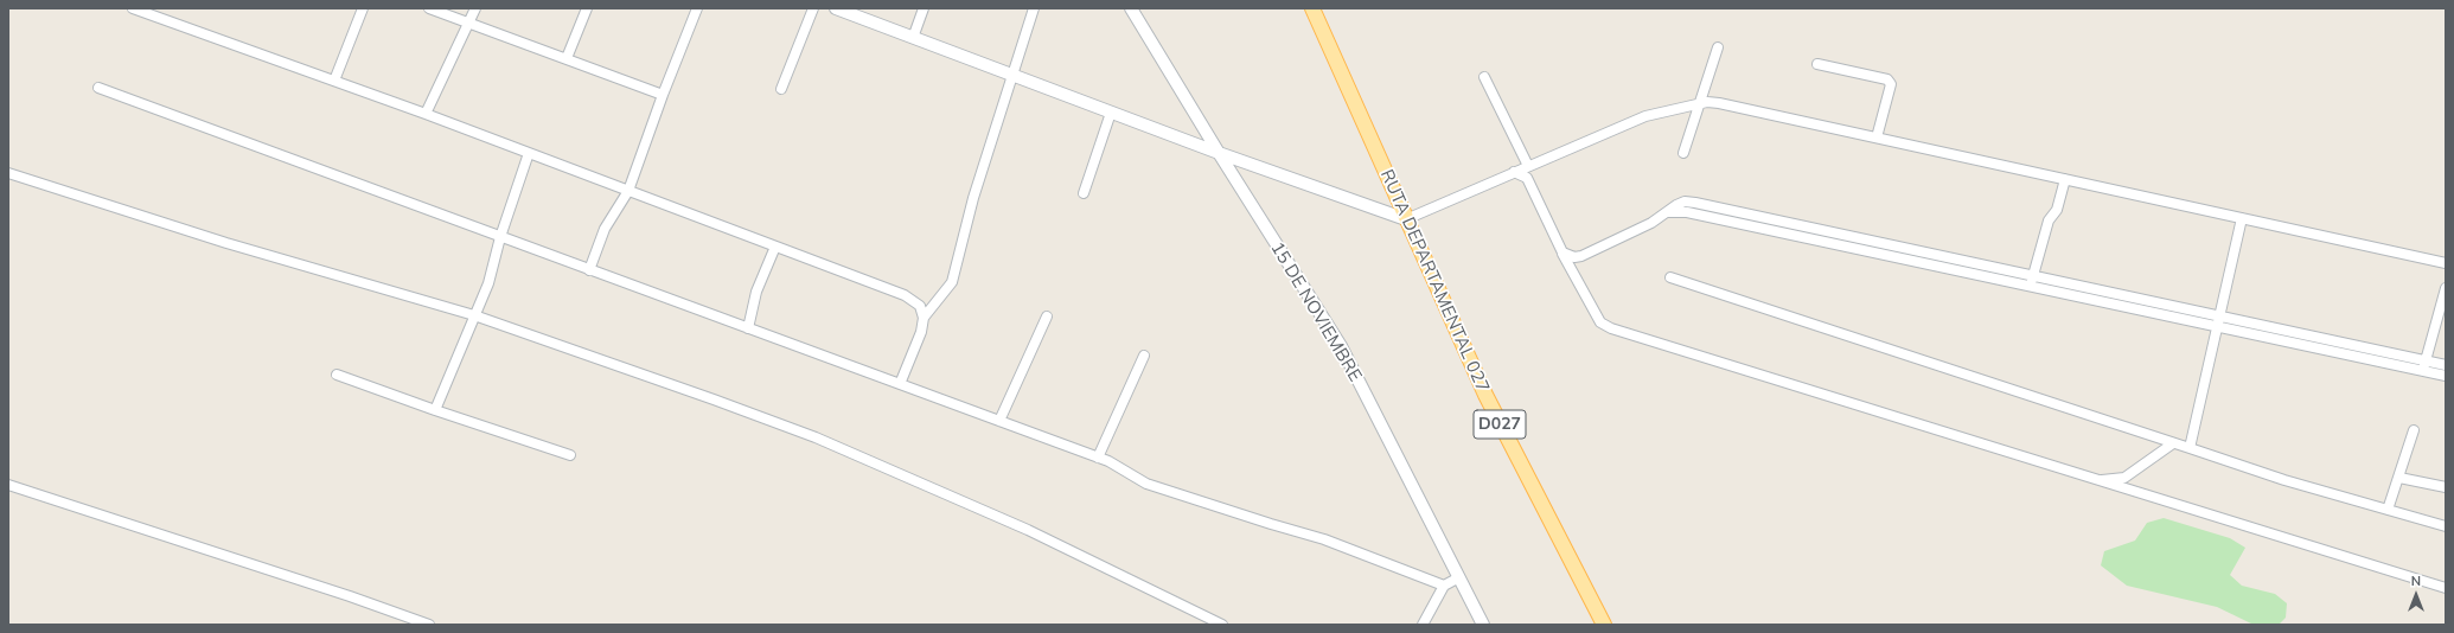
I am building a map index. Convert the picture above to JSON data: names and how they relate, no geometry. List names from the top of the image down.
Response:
{
  "streets": {
    "main road": ["RUTA DEPARTAMENTAL 027", "D027"],
    "street": ["15 DE NOVIEMBRE"]
  },
  "north": "top"
}
